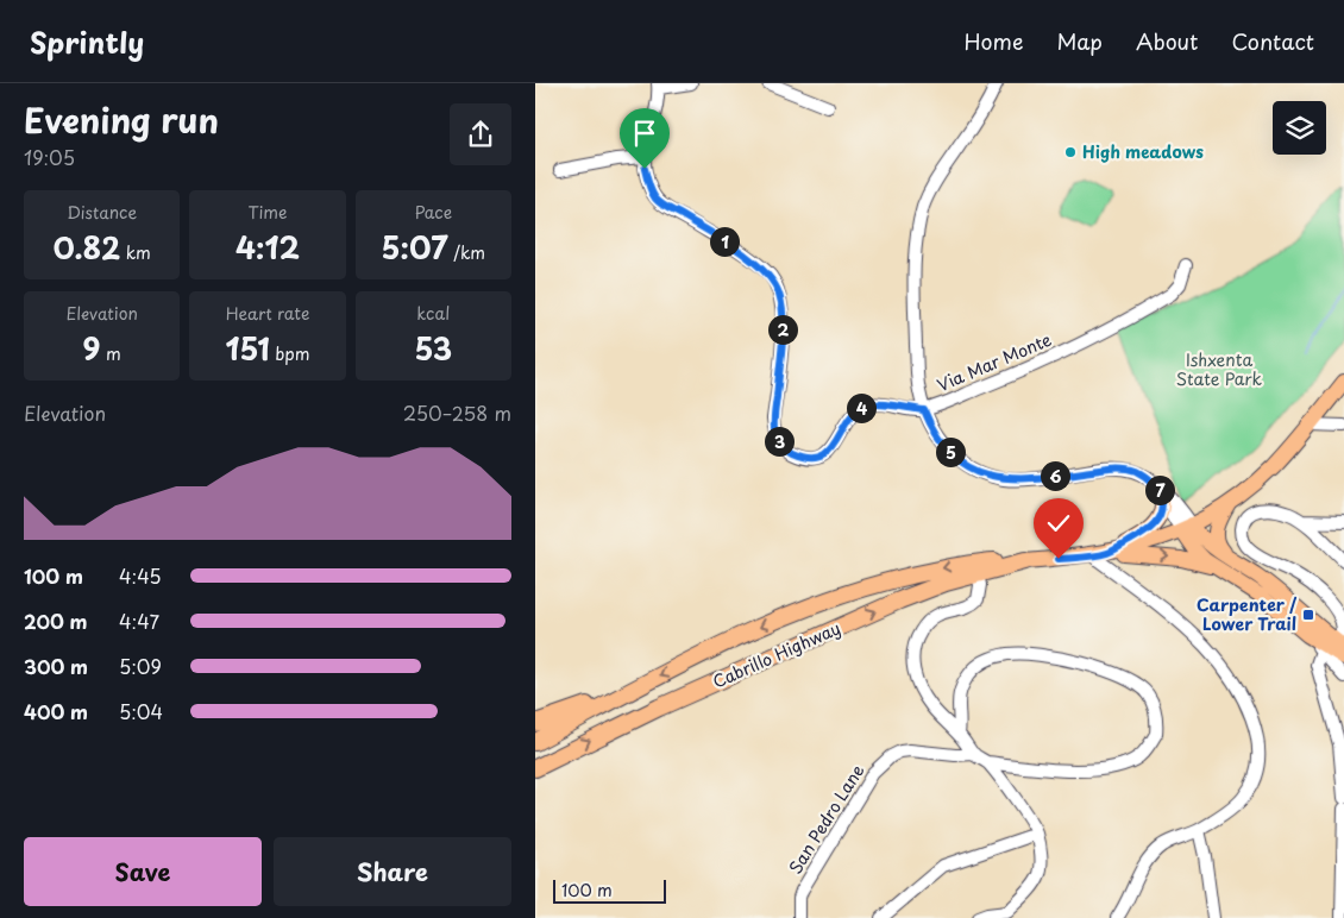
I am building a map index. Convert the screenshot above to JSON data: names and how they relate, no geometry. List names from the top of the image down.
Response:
{
  "streets": {
    "highway": ["Cabrillo Highway"],
    "street": ["Via Mar Monte", "San Pedro Lane"]
  },
  "parks": ["Ishxenta State Park"],
  "places": {
    "other": ["High meadows"],
    "transit": ["Carpenter / Lower Trail"]
  },
  "scale_bar": "100 m",
  "page": {
    "header": "Sprintly",
    "nav": [
      "Home",
      "Map",
      "About",
      "Contact"
    ],
    "heading": ["Evening run", "19:05"],
    "stats": [
      ["Distance", "0.82 km"],
      ["Time", "4:12"],
      ["Pace", "5:07 /km"],
      ["Elevation", "9 m"],
      ["Heart rate", "151 bpm"],
      ["kcal", "53"]
    ],
    "pins": [
      "1",
      "2",
      "4",
      "3",
      "5",
      "6",
      "7"
    ],
    "chart": ["Elevation", "250–258 m"],
    "list": [
      {
        "name": "100 m",
        "note": "4:45"
      },
      {
        "name": "200 m",
        "note": "4:47"
      },
      {
        "name": "300 m",
        "note": "5:09"
      },
      {
        "name": "400 m",
        "note": "5:04"
      }
    ],
    "buttons": ["Save", "Share"],
    "scale": "100 m"
  }
}
